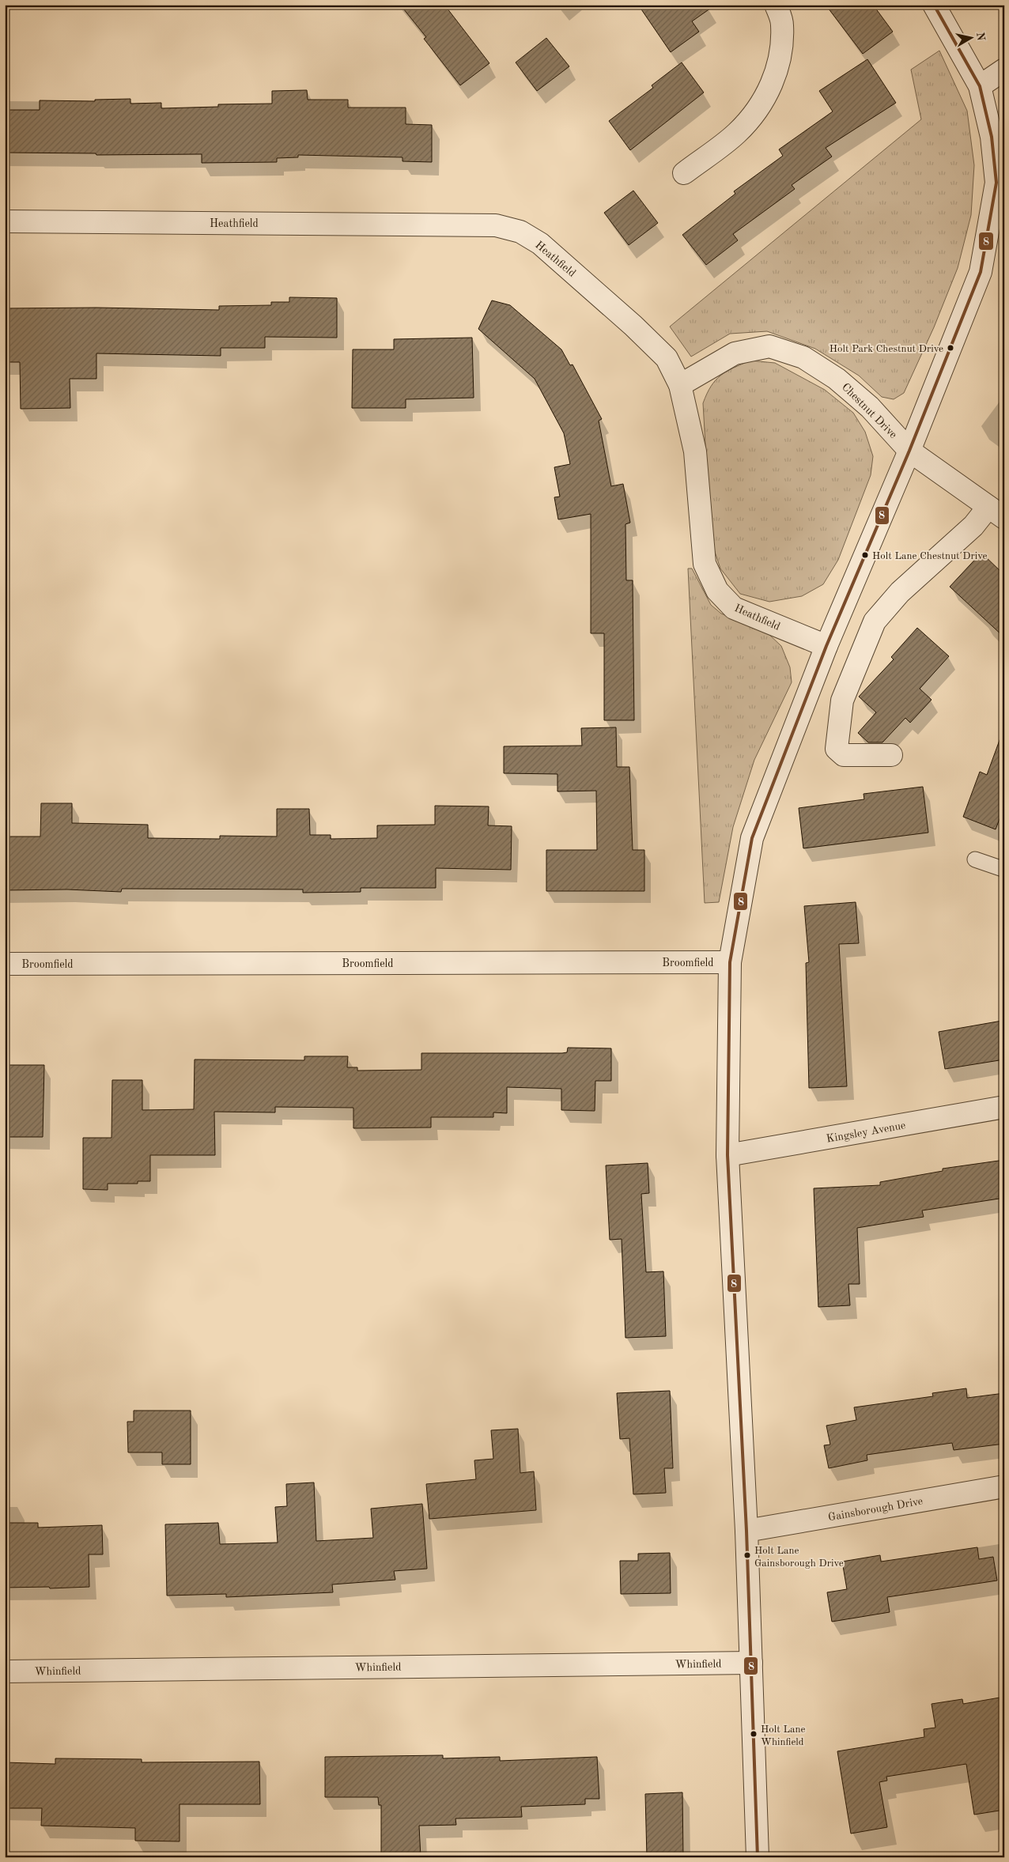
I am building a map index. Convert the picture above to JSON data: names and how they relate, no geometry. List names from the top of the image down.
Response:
{
  "streets": {
    "street": [
      "Heathfield",
      "Chestnut Drive",
      "Broomfield",
      "Kingsley Avenue",
      "Gainsborough Drive",
      "Whinfield"
    ]
  },
  "crossings": [
    ["Heathfield", "Chestnut Drive"]
  ],
  "places": [
    "Holt Park Chestnut Drive",
    "Holt Lane Chestnut Drive",
    "Holt Lane Gainsborough Drive",
    "Holt Lane Whinfield"
  ],
  "lines": ["transit line 8"],
  "north": "right"
}
